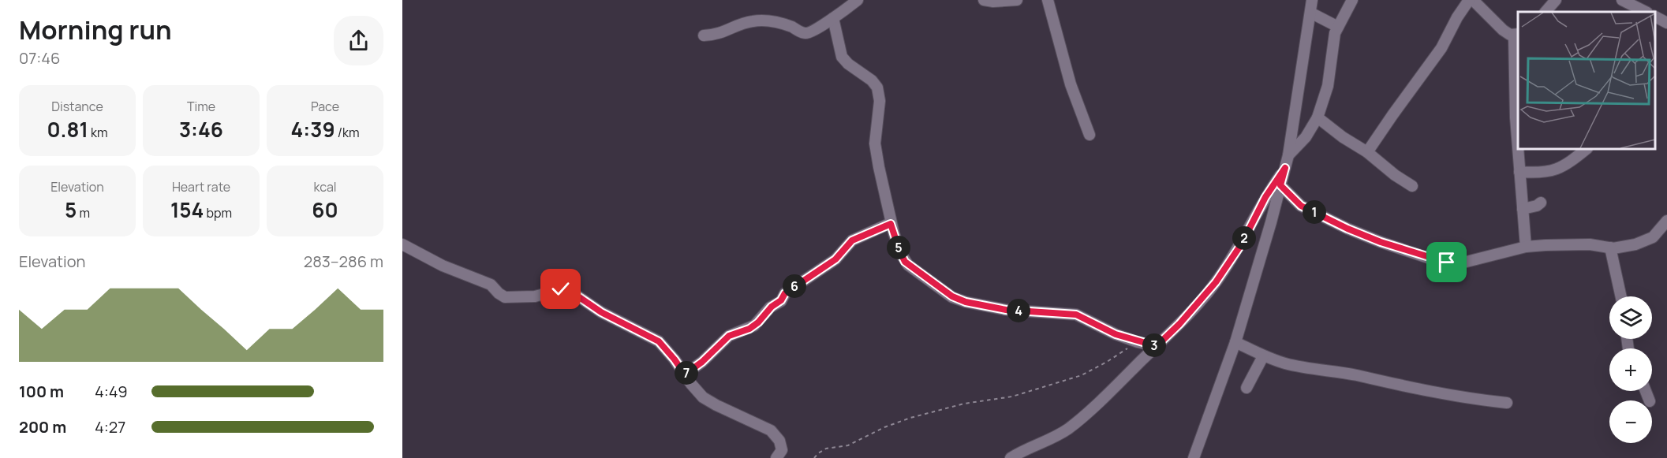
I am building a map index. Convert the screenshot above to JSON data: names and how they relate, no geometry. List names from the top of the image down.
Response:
{
  "page": {
    "heading": ["Morning run", "07:46"],
    "stats": [
      ["Distance", "0.81 km"],
      ["Time", "3:46"],
      ["Pace", "4:39 /km"],
      ["Elevation", "5 m"],
      ["Heart rate", "154 bpm"],
      ["kcal", "60"]
    ],
    "pins": [
      "1",
      "2",
      "5",
      "6",
      "4",
      "3",
      "7"
    ],
    "chart": ["Elevation", "283–286 m"],
    "map_buttons": ["+", "−"],
    "list": [
      {
        "name": "100 m",
        "note": "4:49"
      },
      {
        "name": "200 m",
        "note": "4:27"
      }
    ]
  }
}
